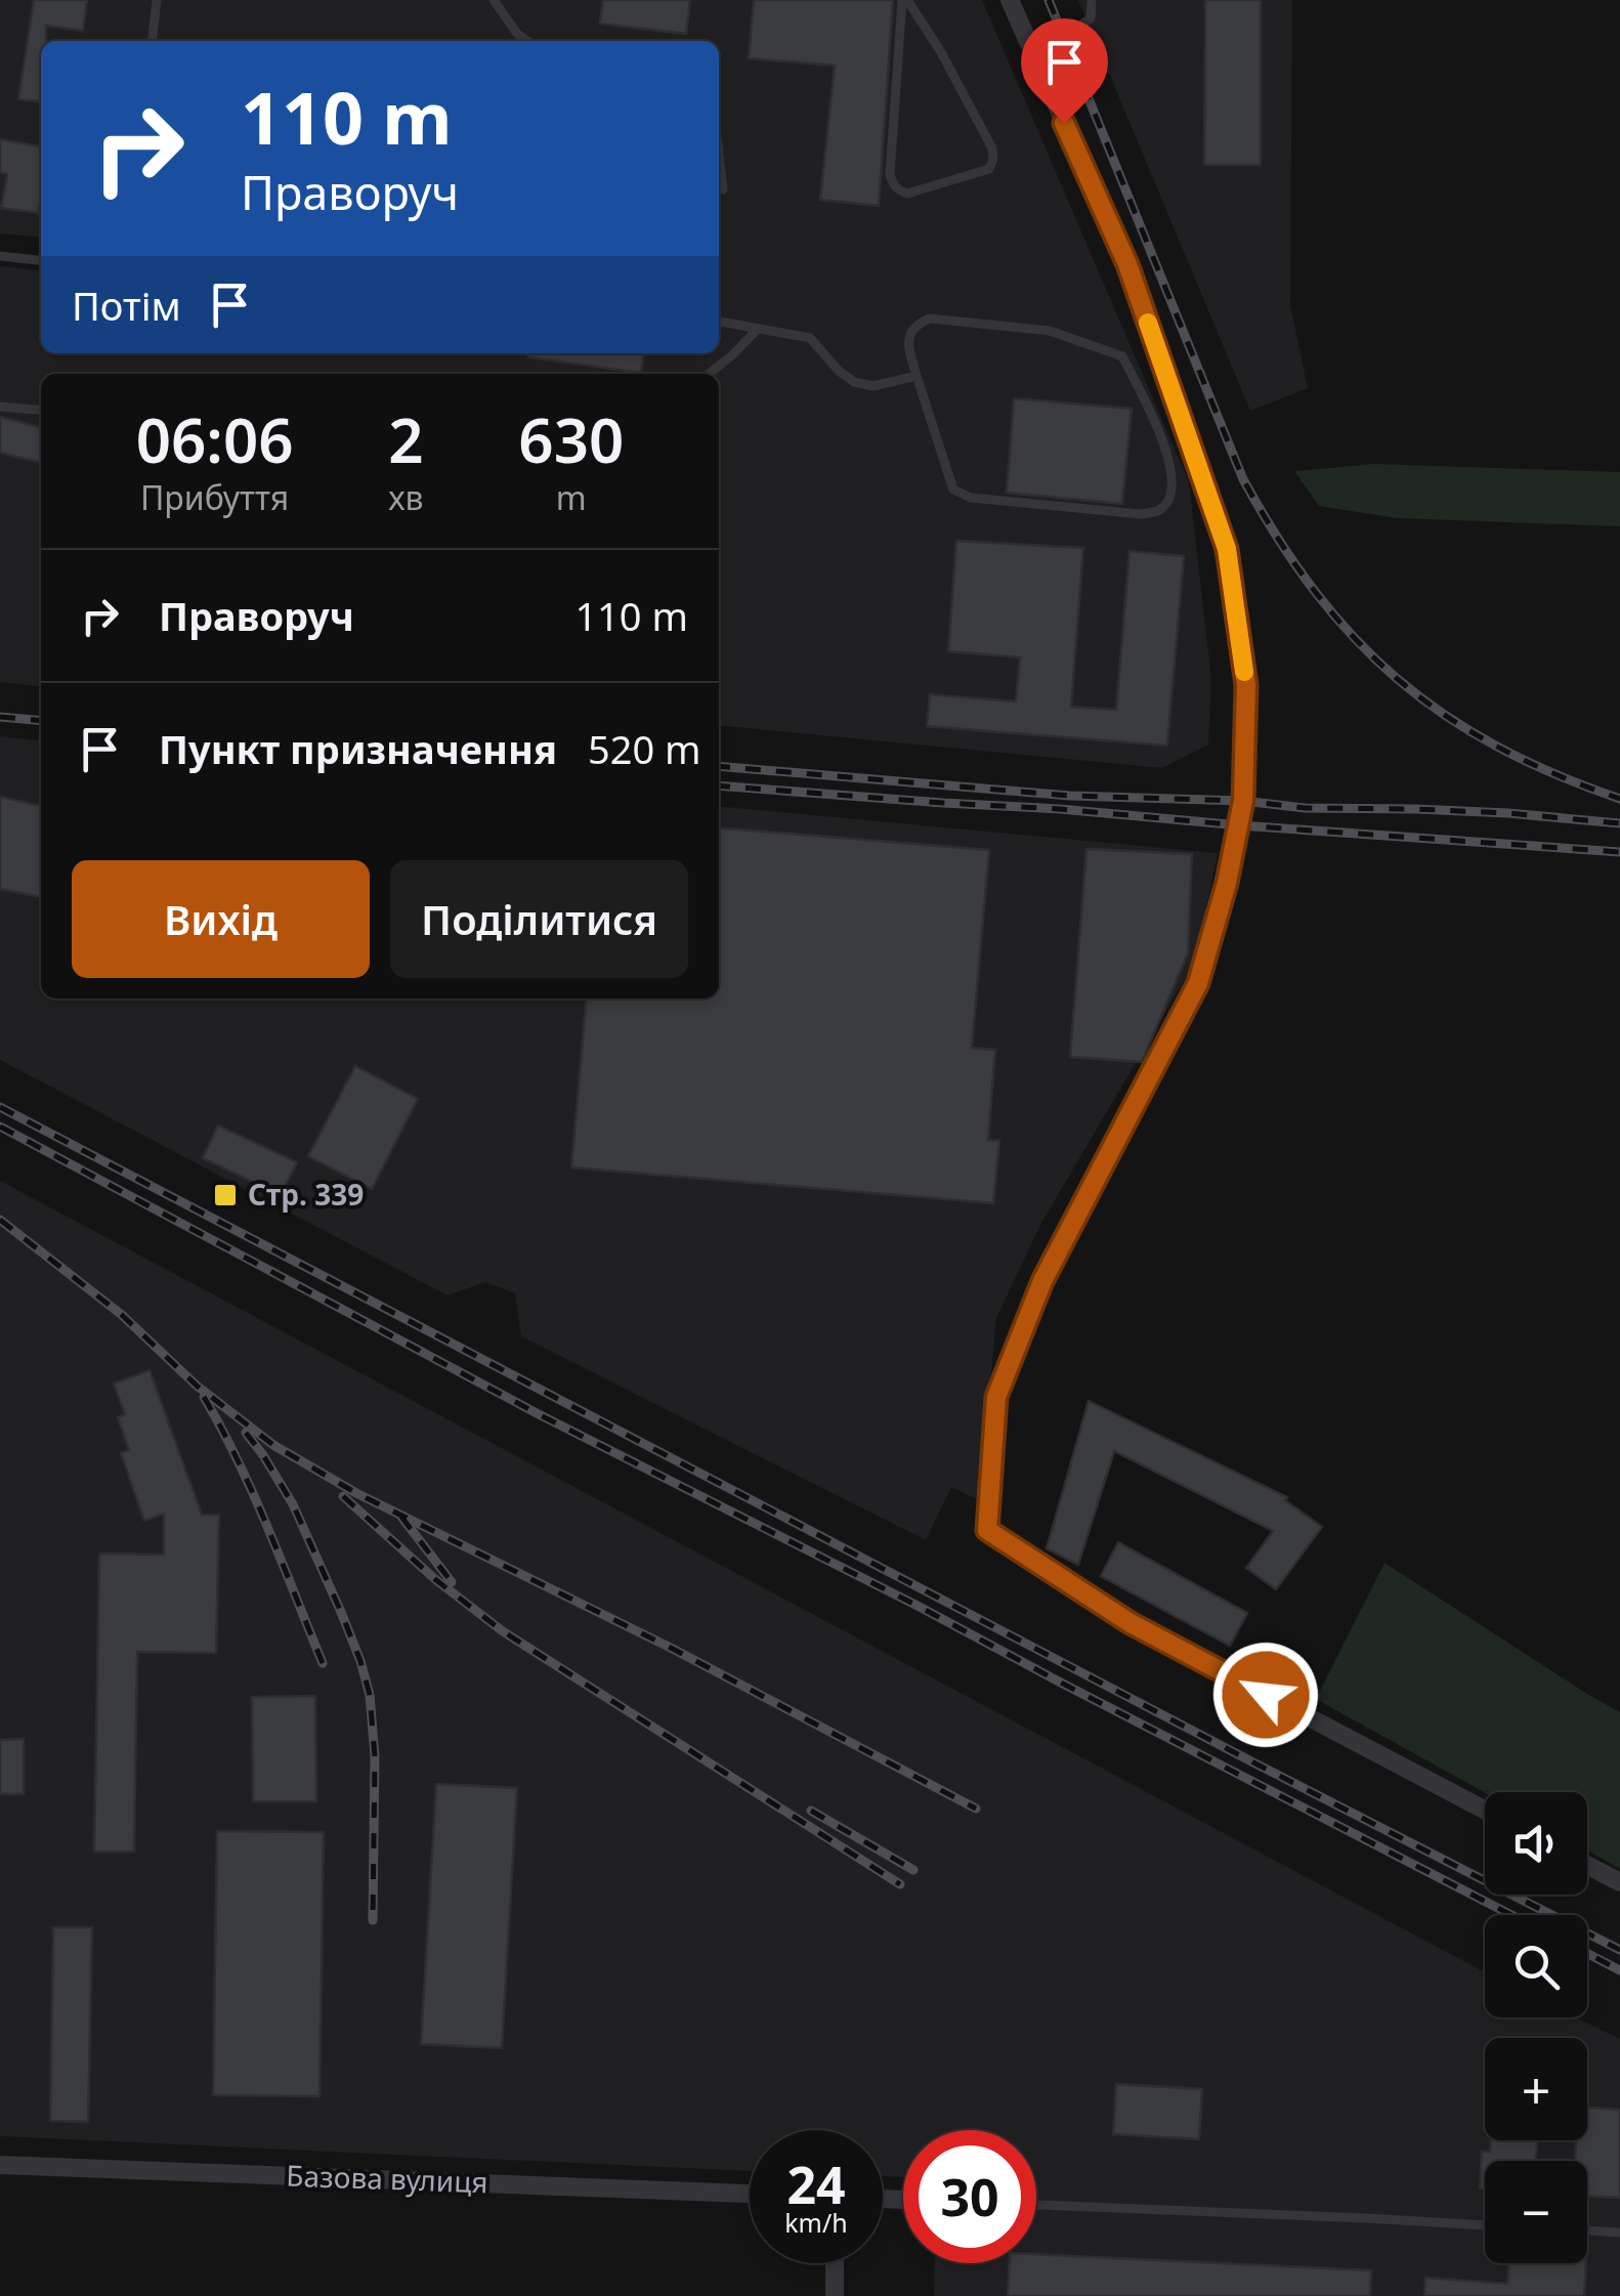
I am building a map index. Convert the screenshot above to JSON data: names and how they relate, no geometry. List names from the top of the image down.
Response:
{
  "streets": {
    "street": ["Базова вулиця"]
  },
  "places": {
    "transit": ["Стр. 339"]
  },
  "page": {
    "turn": ["110 m", "Праворуч"],
    "then": "Потім",
    "eta": [
      "06:06",
      "Прибуття",
      "2",
      "хв",
      "630",
      "m"
    ],
    "list": [
      {
        "name": "Праворуч",
        "value": "110 m"
      },
      {
        "name": "Пункт призначення",
        "value": "520 m"
      }
    ],
    "buttons": ["Вихід", "Поділитися"],
    "map_buttons": ["+", "−"],
    "speed": "24 km/h",
    "limit": "30"
  }
}
